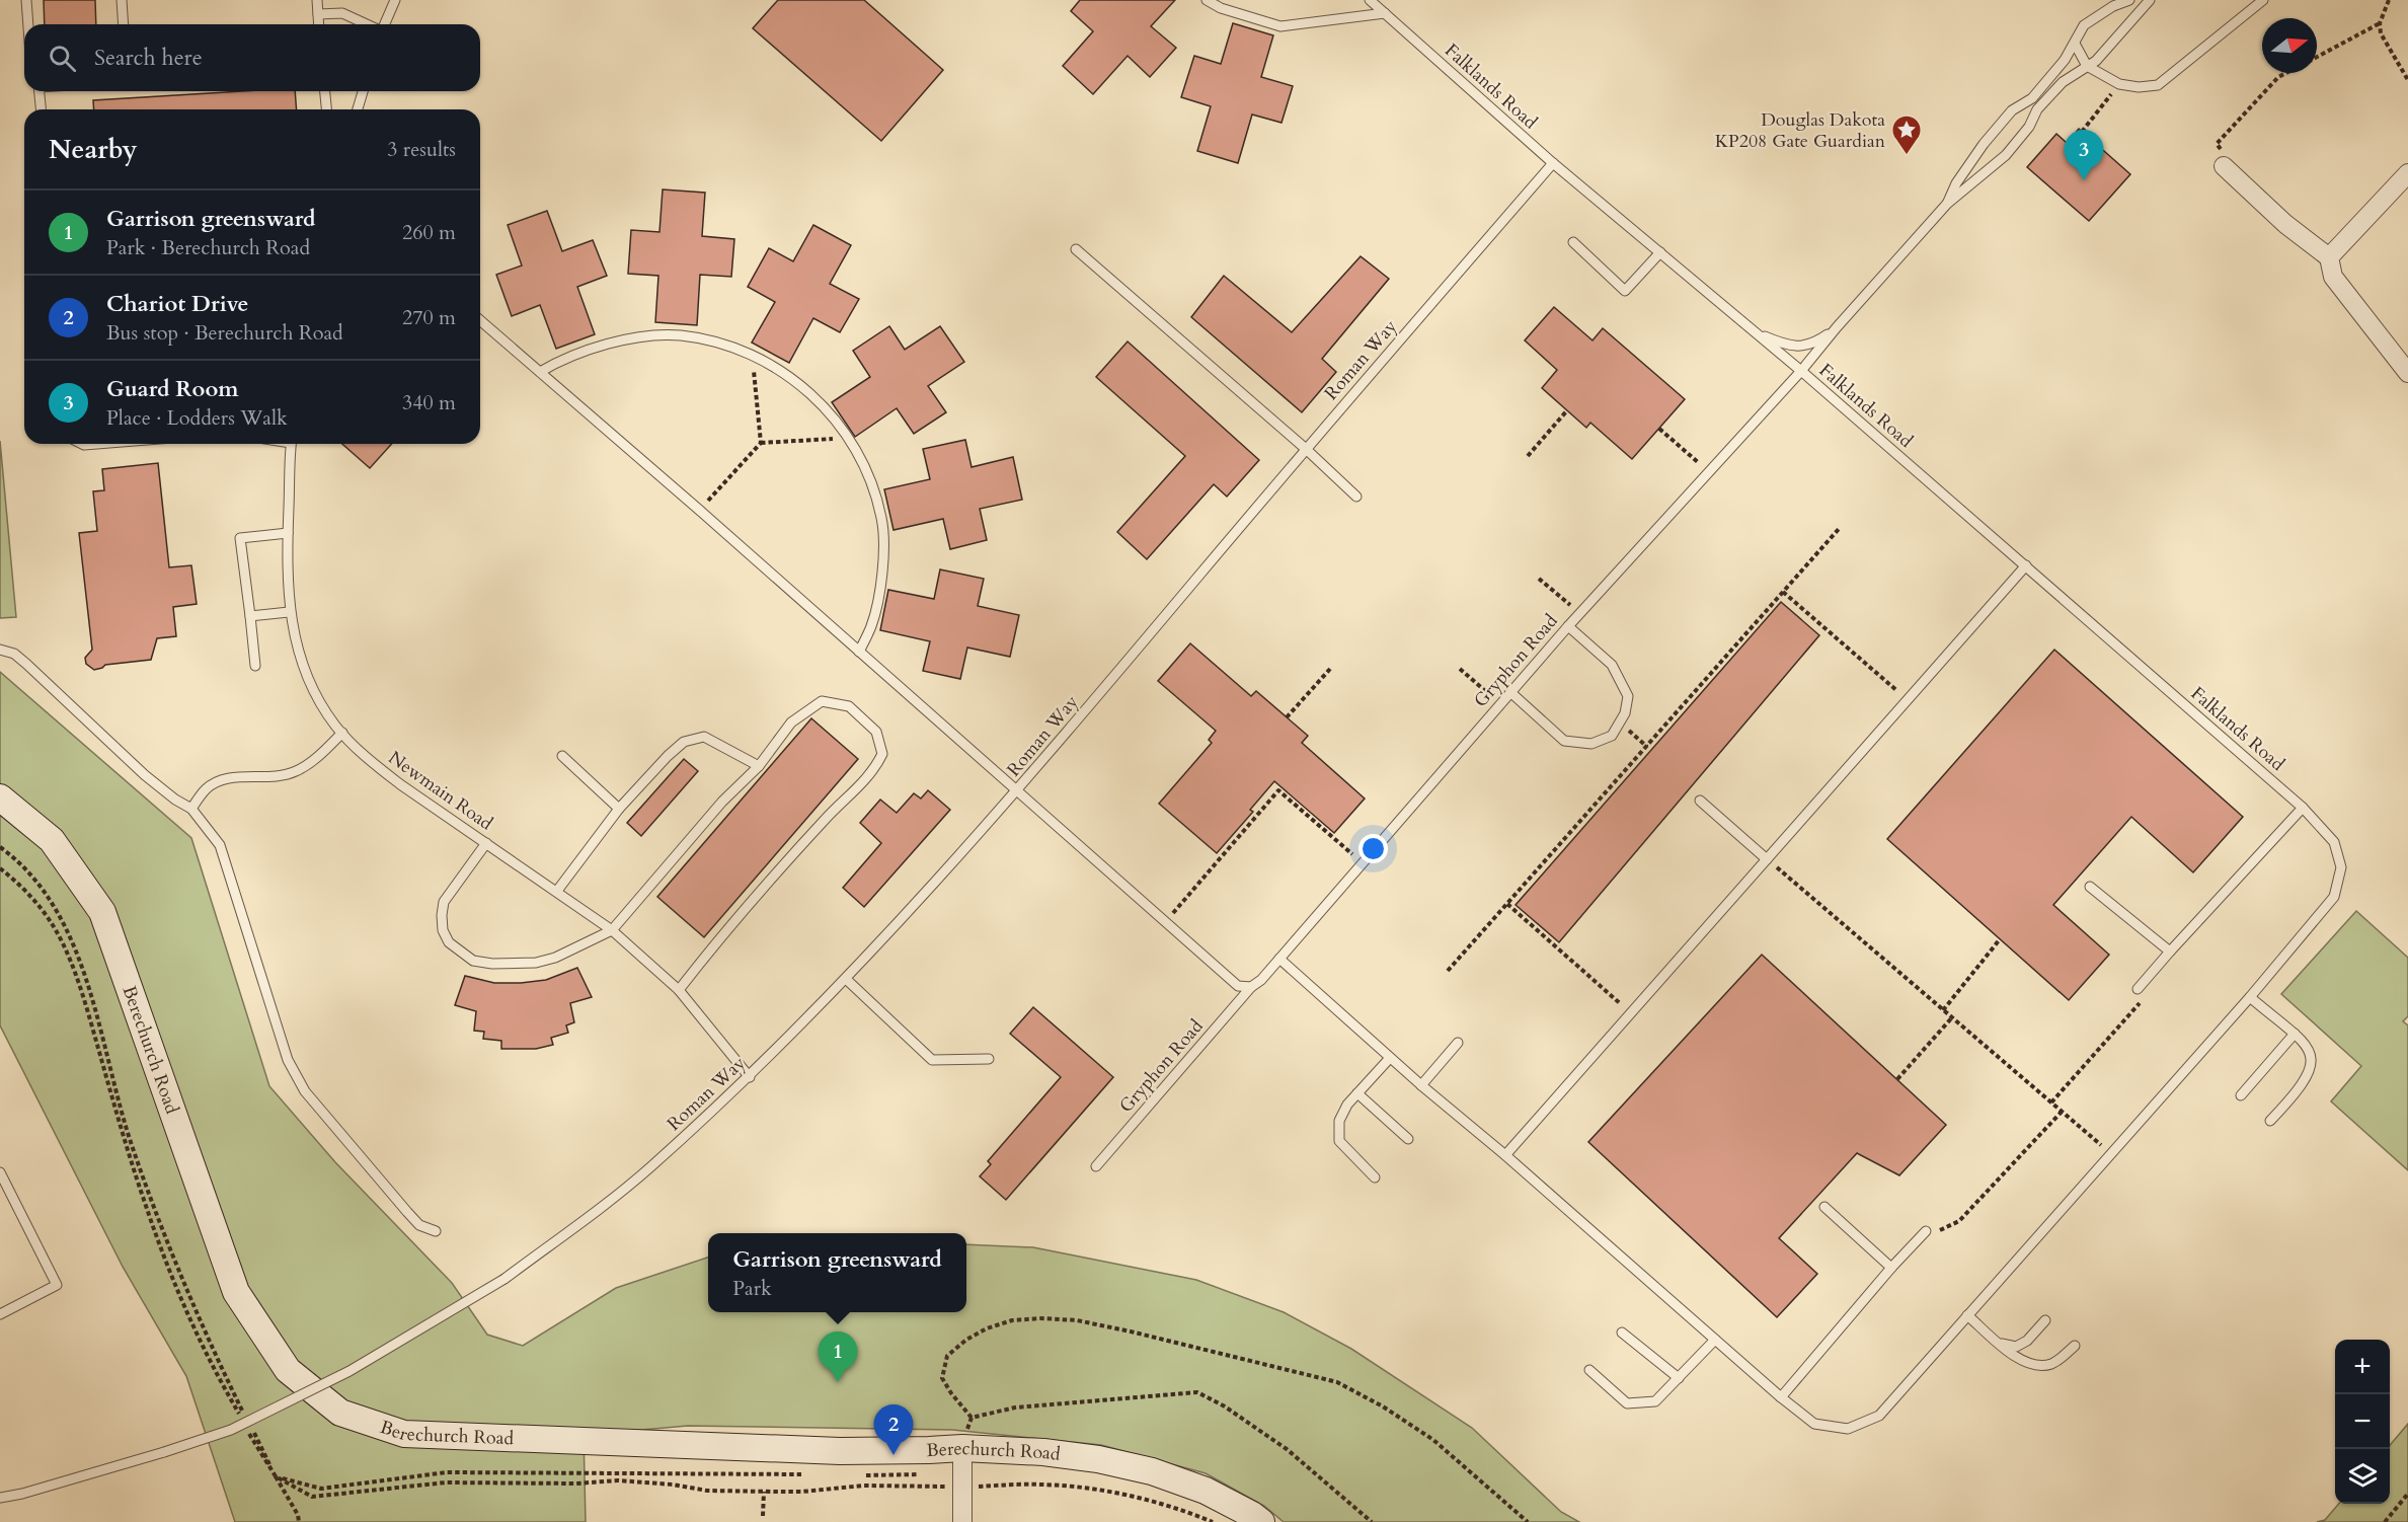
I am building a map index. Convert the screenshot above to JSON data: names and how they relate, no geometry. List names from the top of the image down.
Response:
{
  "streets": {
    "street": ["Berechurch Road"],
    "lane": [
      "Falklands Road",
      "Roman Way",
      "Gryphon Road",
      "Newmain Road"
    ]
  },
  "crossings": [
    ["Falklands Road", "Roman Way"],
    ["Falklands Road", "Gryphon Road"],
    ["Roman Way", "Newmain Road"]
  ],
  "places": {
    "place": ["Douglas Dakota KP208 Gate Guardian"]
  },
  "north": "right",
  "page": {
    "search": "Search here",
    "heading": ["Nearby", "3 results"],
    "pins": ["3", "1", "2"],
    "list": [
      {
        "mark": "1",
        "name": "Garrison greensward",
        "note": "Park · Berechurch Road",
        "value": "260 m"
      },
      {
        "mark": "2",
        "name": "Chariot Drive",
        "note": "Bus stop · Berechurch Road",
        "value": "270 m"
      },
      {
        "mark": "3",
        "name": "Guard Room",
        "note": "Place · Lodders Walk",
        "value": "340 m"
      }
    ],
    "popup": ["Garrison greensward", "Park"],
    "map_buttons": ["+", "−"]
  }
}
